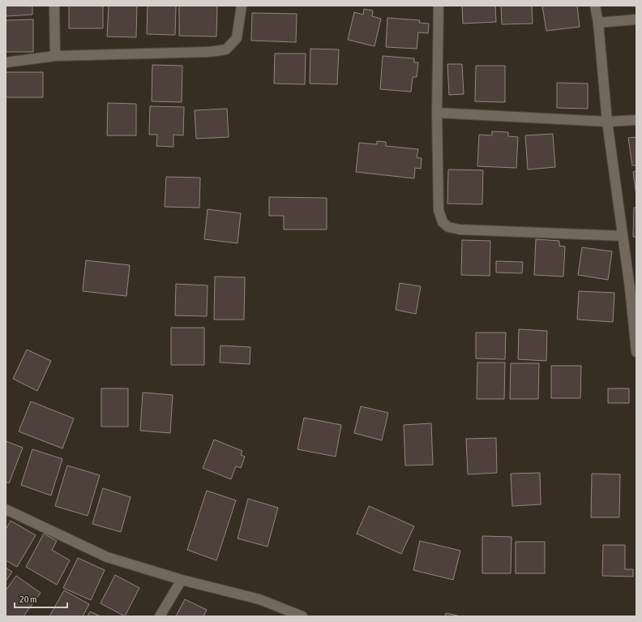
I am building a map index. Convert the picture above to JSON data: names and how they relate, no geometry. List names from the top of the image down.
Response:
{
  "scale_bar": "20 m"
}
